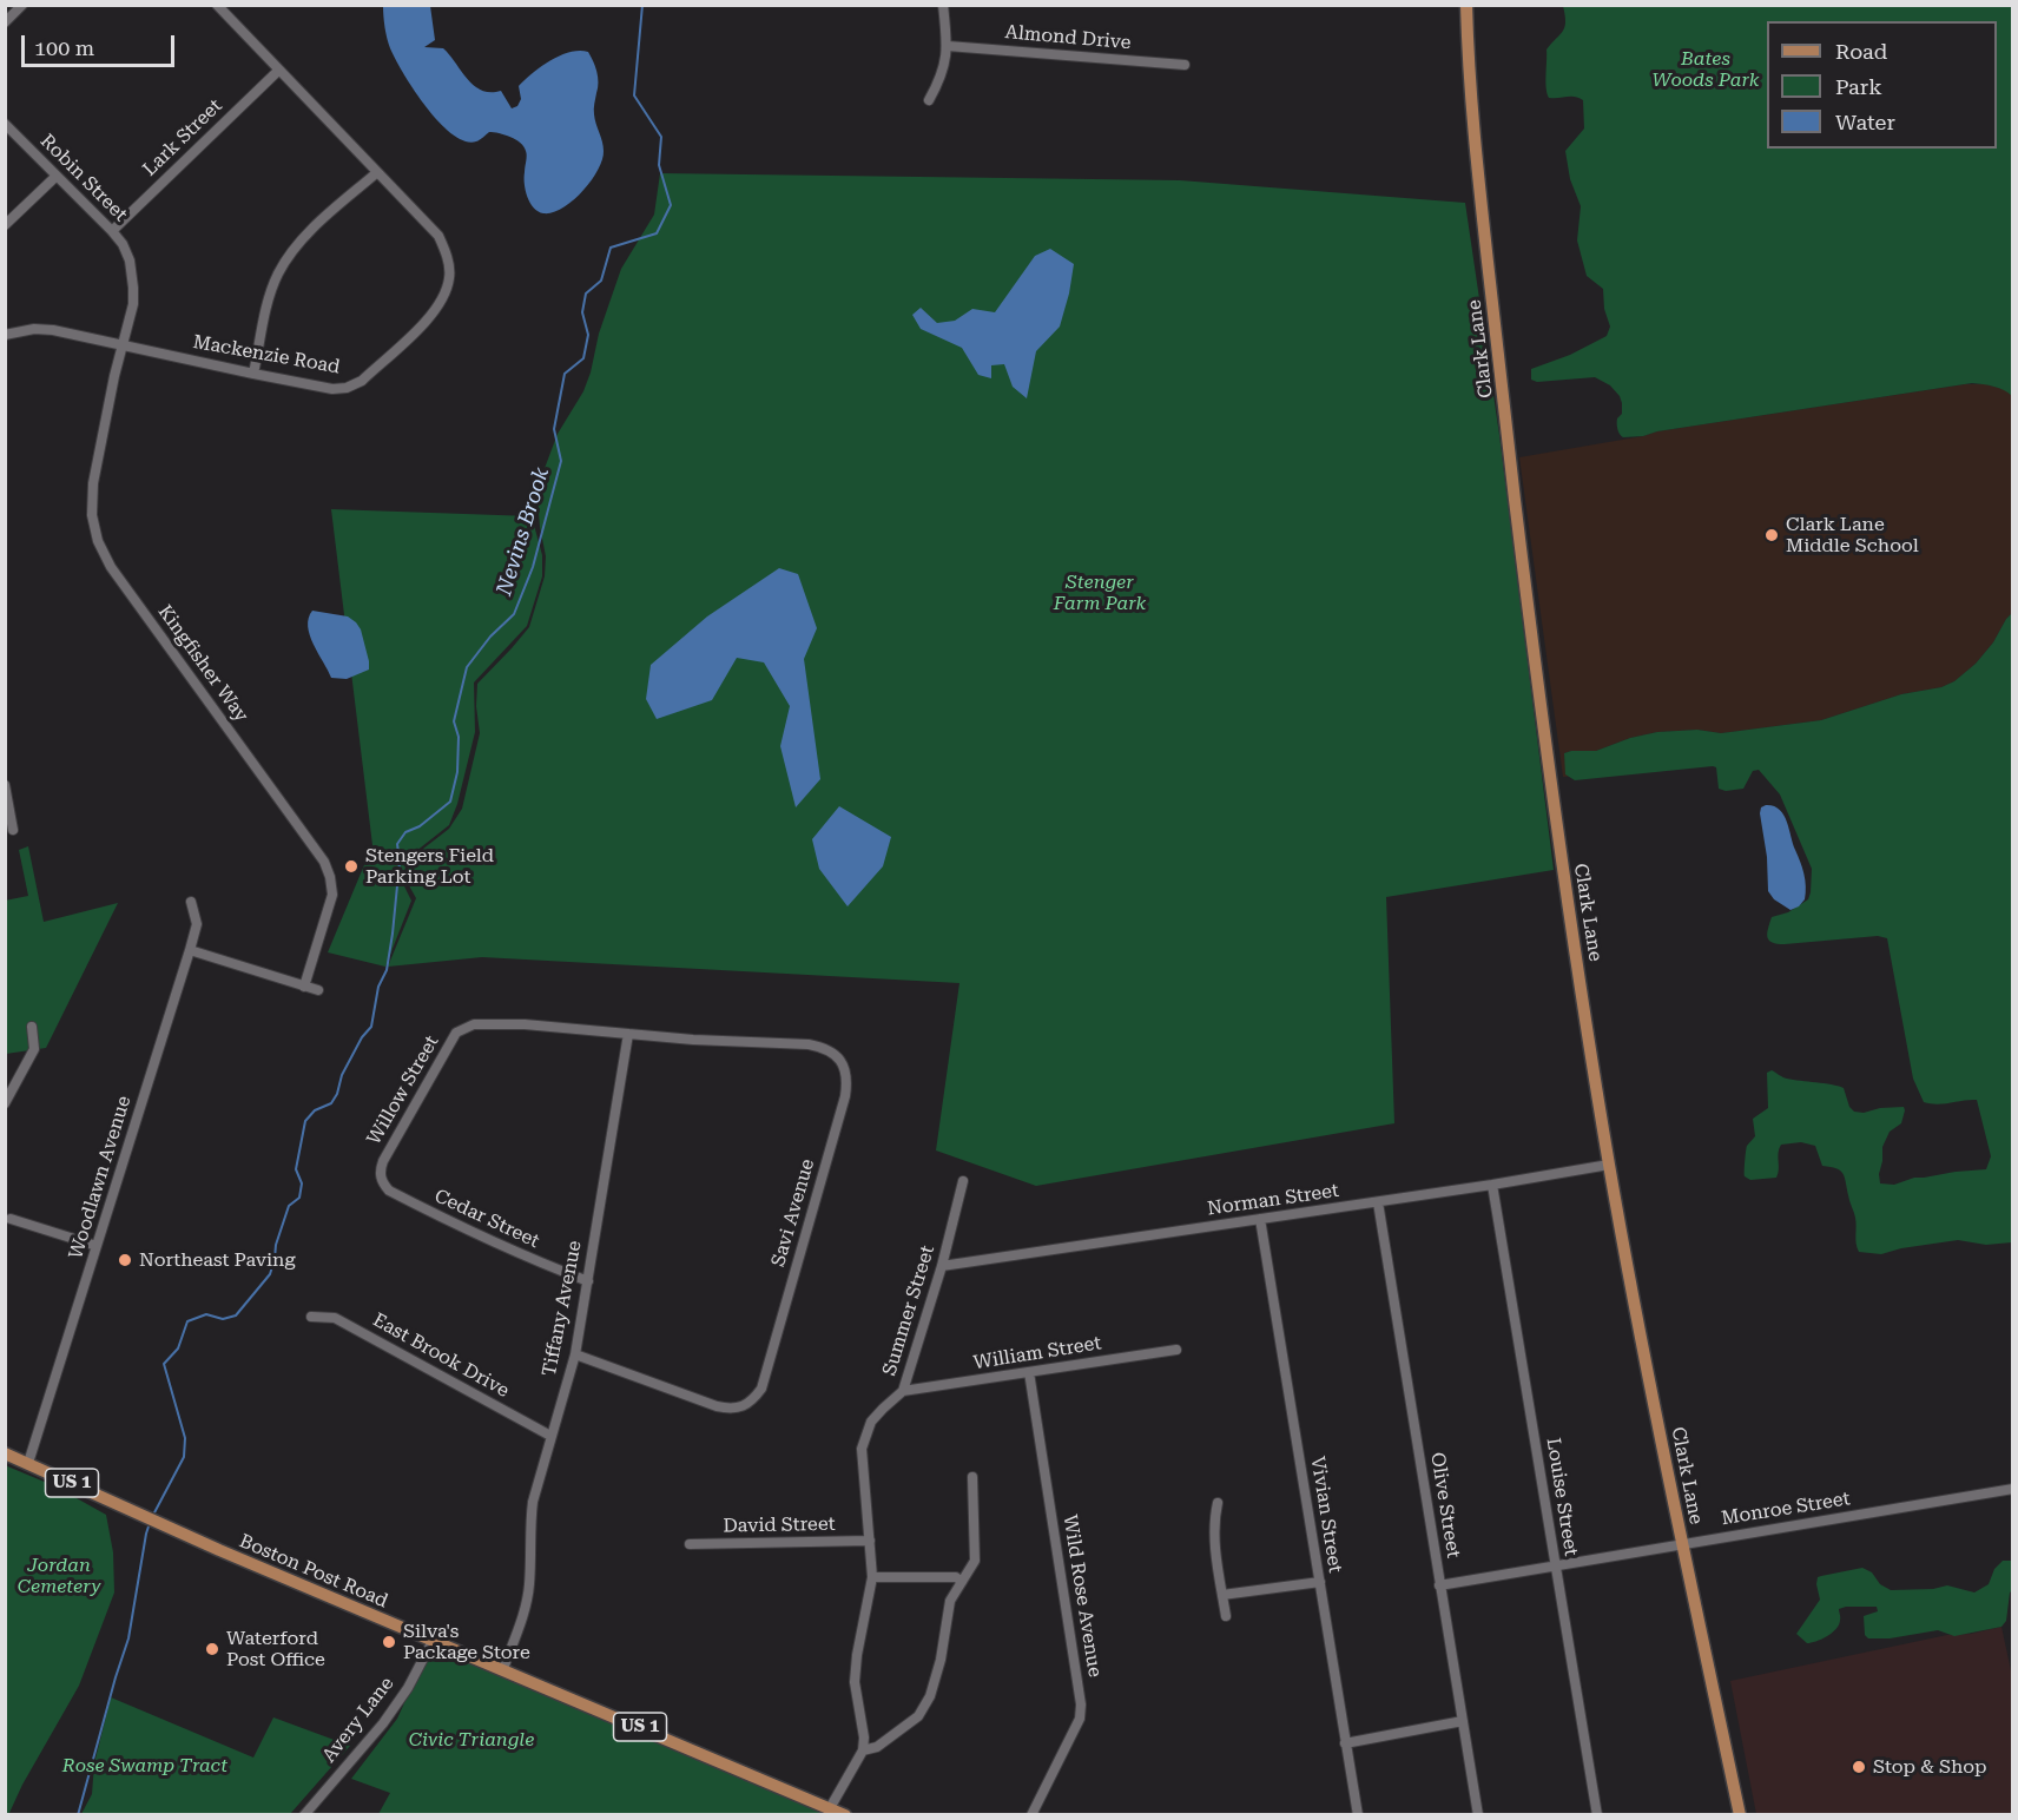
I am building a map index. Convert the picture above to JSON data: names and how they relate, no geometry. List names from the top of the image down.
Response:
{
  "streets": {
    "main road": ["Clark Lane", "US 1", "Boston Post Road"],
    "street": [
      "Almond Drive",
      "Lark Street",
      "Robin Street",
      "Mackenzie Road",
      "Kingfisher Way",
      "Willow Street",
      "Woodlawn Avenue",
      "Norman Street",
      "Savi Avenue",
      "Cedar Street",
      "Tiffany Avenue",
      "Summer Street",
      "William Street",
      "East Brook Drive",
      "Louise Street",
      "Olive Street",
      "Monroe Street",
      "Vivian Street",
      "David Street",
      "Wild Rose Avenue",
      "Avery Lane"
    ]
  },
  "crossings": [
    ["Lark Street", "Robin Street"],
    ["Lark Street", "Mackenzie Road"],
    ["Robin Street", "Mackenzie Road"],
    ["Robin Street", "Kingfisher Way"],
    ["Clark Lane", "Norman Street"],
    ["Clark Lane", "Monroe Street"],
    ["Mackenzie Road", "Kingfisher Way"],
    ["Willow Street", "Savi Avenue"],
    ["Willow Street", "Cedar Street"],
    ["Willow Street", "Tiffany Avenue"],
    ["Woodlawn Avenue", "Boston Post Road"],
    ["Norman Street", "Summer Street"],
    ["Norman Street", "Louise Street"],
    ["Norman Street", "Olive Street"],
    ["Norman Street", "Vivian Street"],
    ["Savi Avenue", "Tiffany Avenue"],
    ["Cedar Street", "Tiffany Avenue"],
    ["Tiffany Avenue", "East Brook Drive"],
    ["Tiffany Avenue", "Boston Post Road"],
    ["Summer Street", "William Street"],
    ["Summer Street", "David Street"],
    ["William Street", "Wild Rose Avenue"],
    ["Louise Street", "Monroe Street"],
    ["Olive Street", "Monroe Street"],
    ["Boston Post Road", "Avery Lane"]
  ],
  "water": ["Nevins Brook"],
  "parks": [
    "Bates Woods Park",
    "Stenger Farm Park",
    "Jordan Cemetery",
    "Civic Triangle",
    "Rose Swamp Tract"
  ],
  "places": [
    "Clark Lane Middle School",
    "Stengers Field Parking Lot",
    "Northeast Paving",
    "Silva's Package Store",
    "Waterford Post Office",
    "Stop & Shop"
  ],
  "legend": ["Road", "Park", "Water"],
  "scale_bar": "100 m"
}
